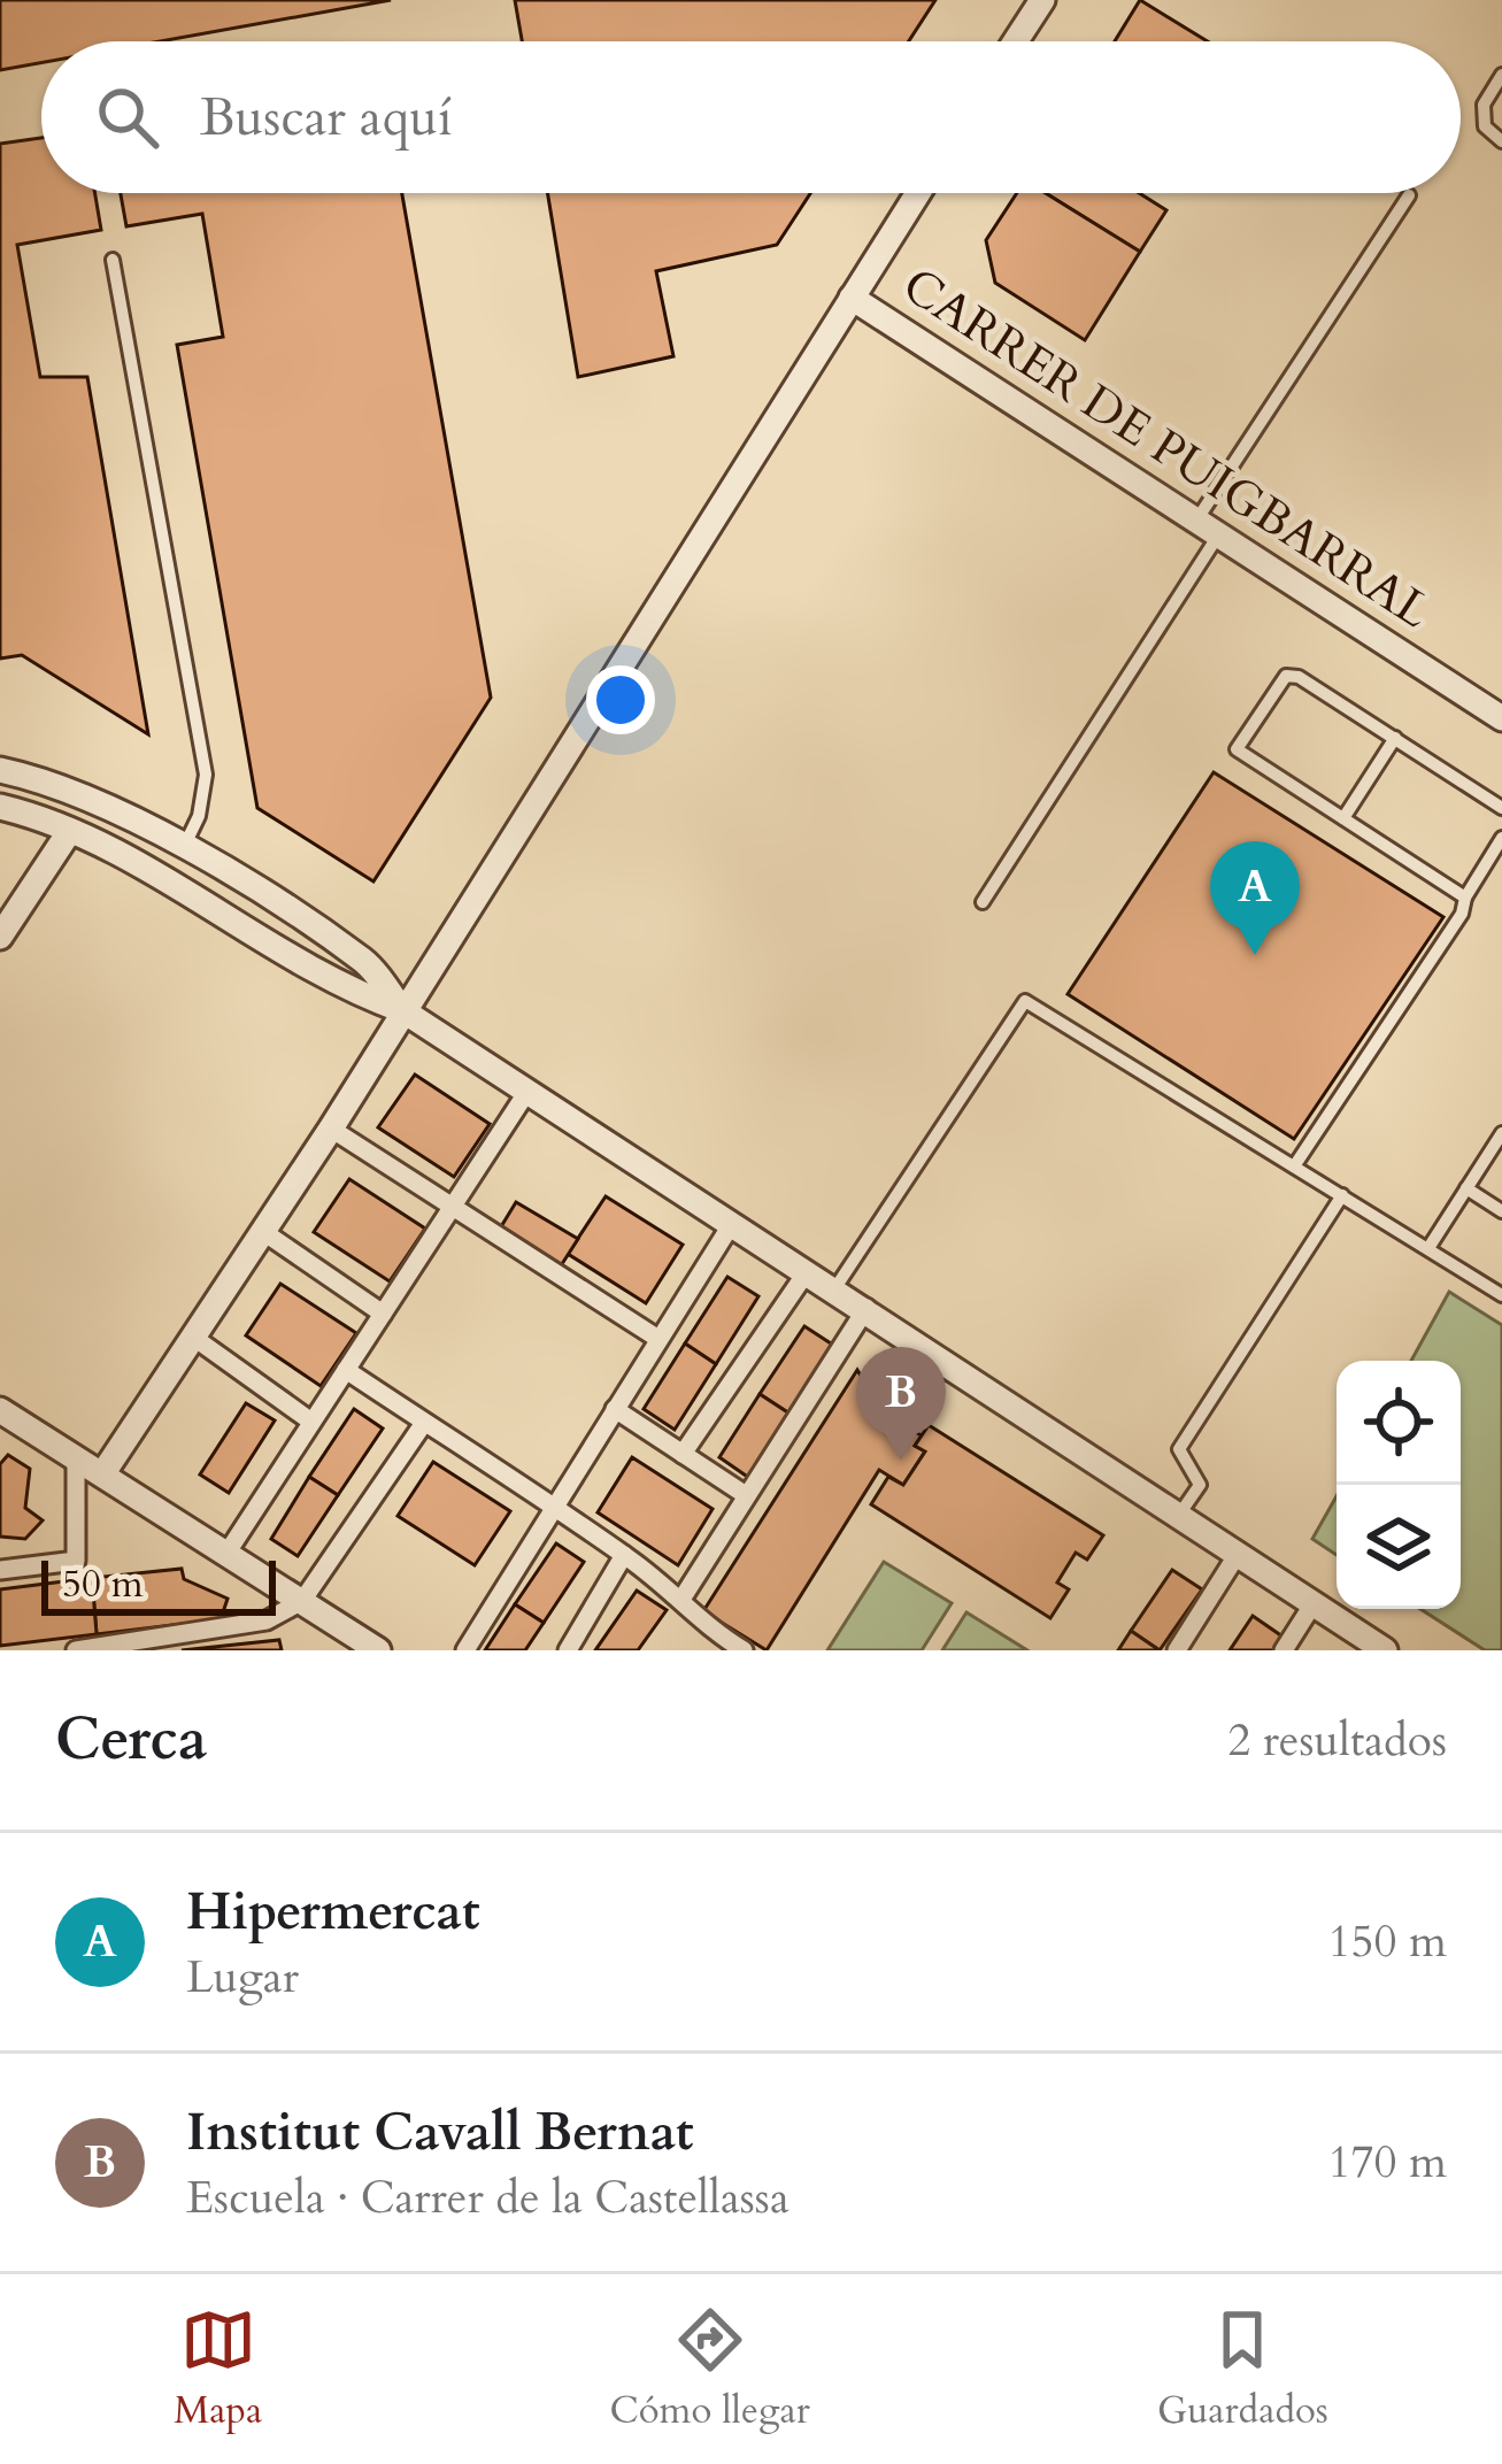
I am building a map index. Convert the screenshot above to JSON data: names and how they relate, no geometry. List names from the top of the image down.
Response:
{
  "streets": {
    "street": ["CARRER DE PUIGBARRAL"]
  },
  "scale_bar": "50 m",
  "page": {
    "search": "Buscar aquí",
    "pins": ["A", "B"],
    "scale": "50 m",
    "heading": ["Cerca", "2 resultados"],
    "list": [
      {
        "mark": "A",
        "name": "Hipermercat",
        "note": "Lugar",
        "value": "150 m"
      },
      {
        "mark": "B",
        "name": "Institut Cavall Bernat",
        "note": "Escuela · Carrer de la Castellassa",
        "value": "170 m"
      }
    ],
    "nav": ["Mapa", "Cómo llegar", "Guardados"]
  }
}
